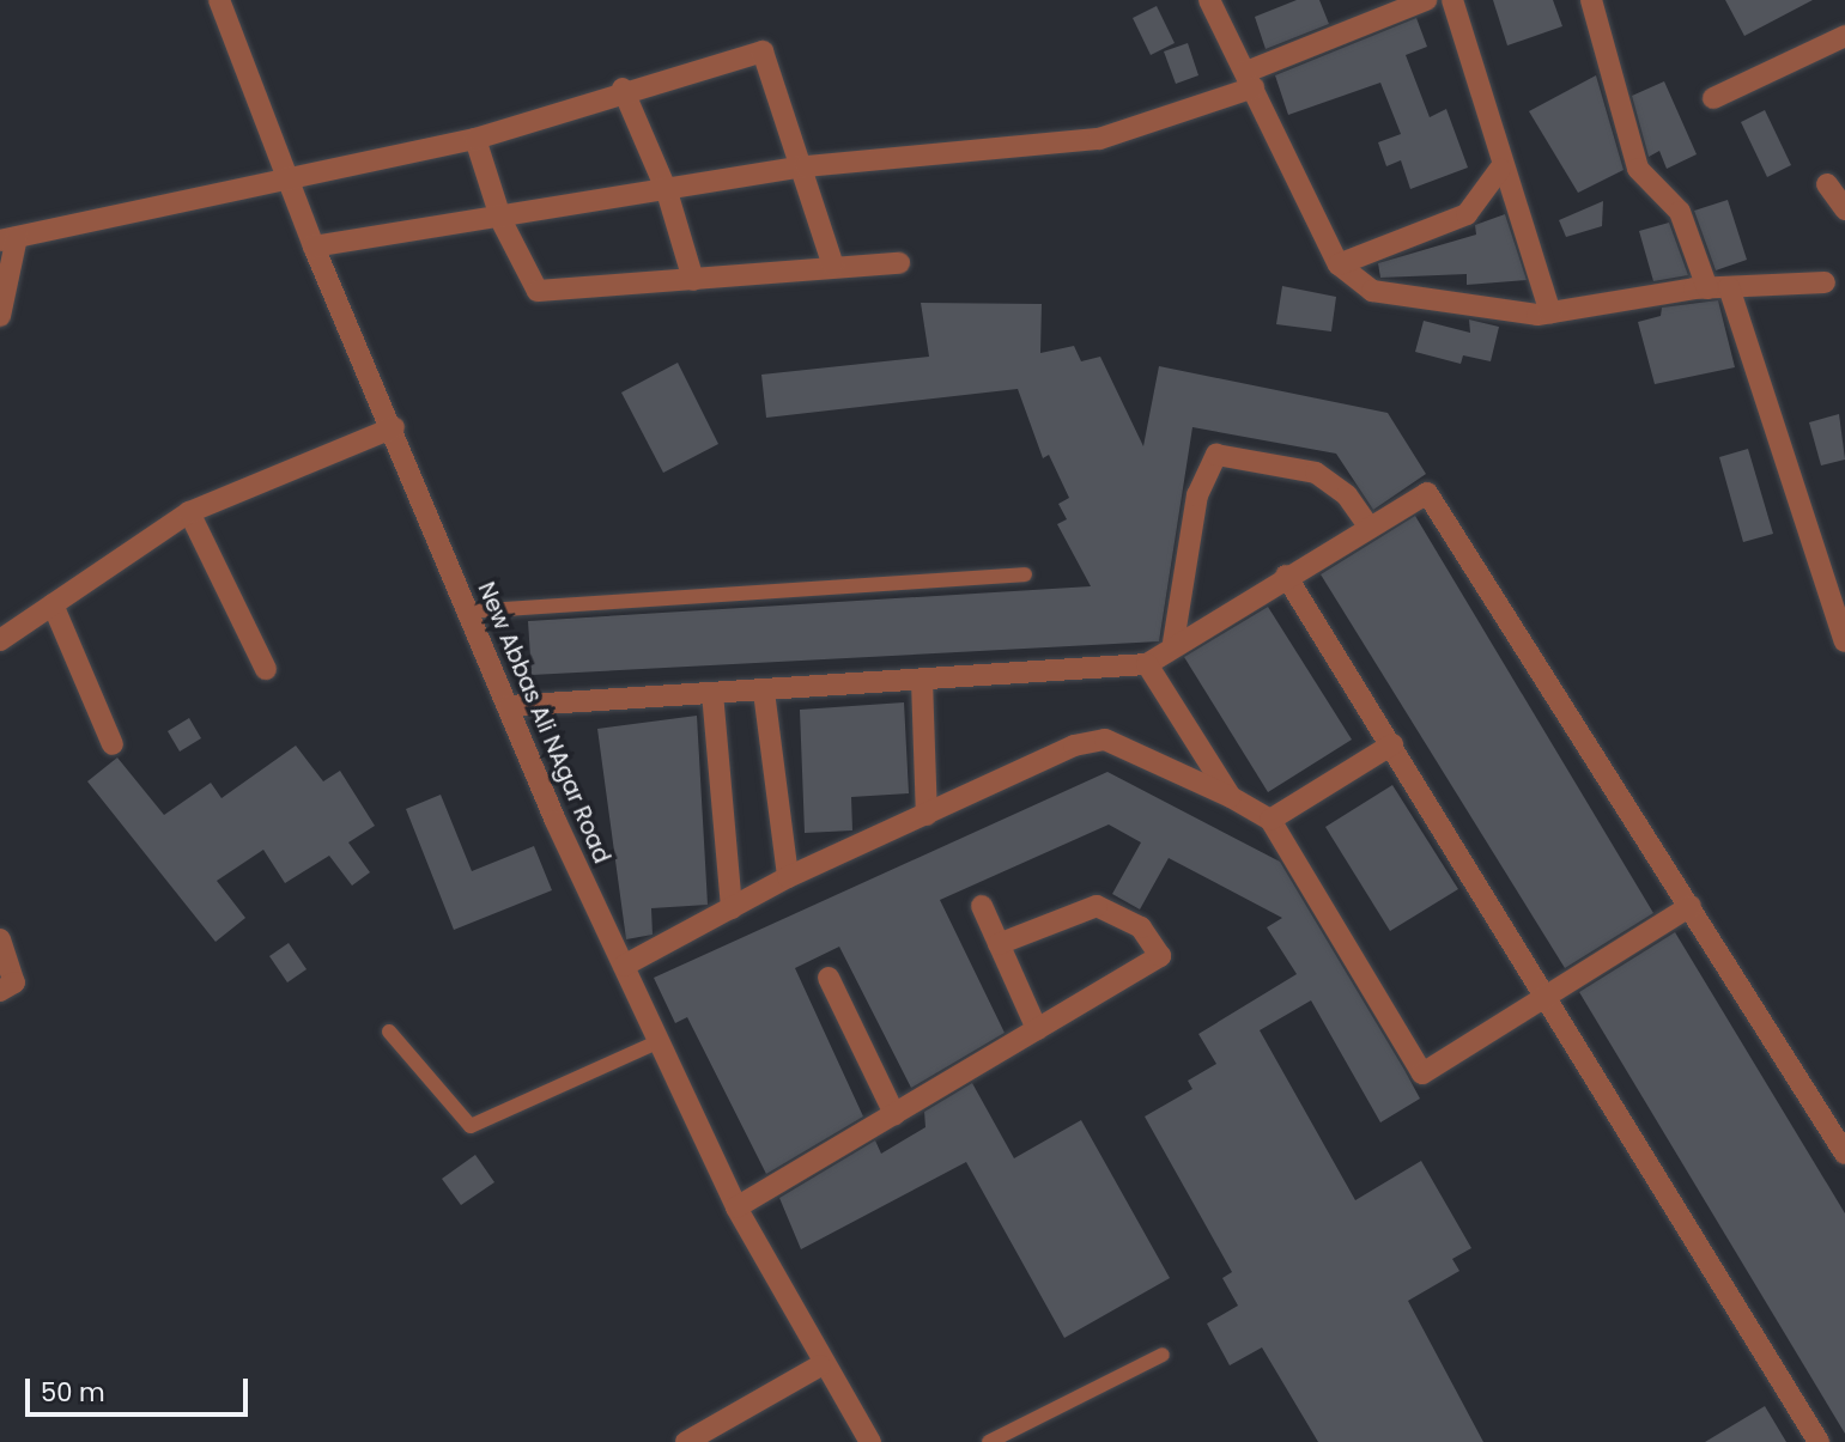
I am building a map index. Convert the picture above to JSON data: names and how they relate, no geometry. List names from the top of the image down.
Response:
{
  "streets": {
    "street": ["New Abbas Ali NAgar Road"]
  },
  "scale_bar": "50 m"
}
